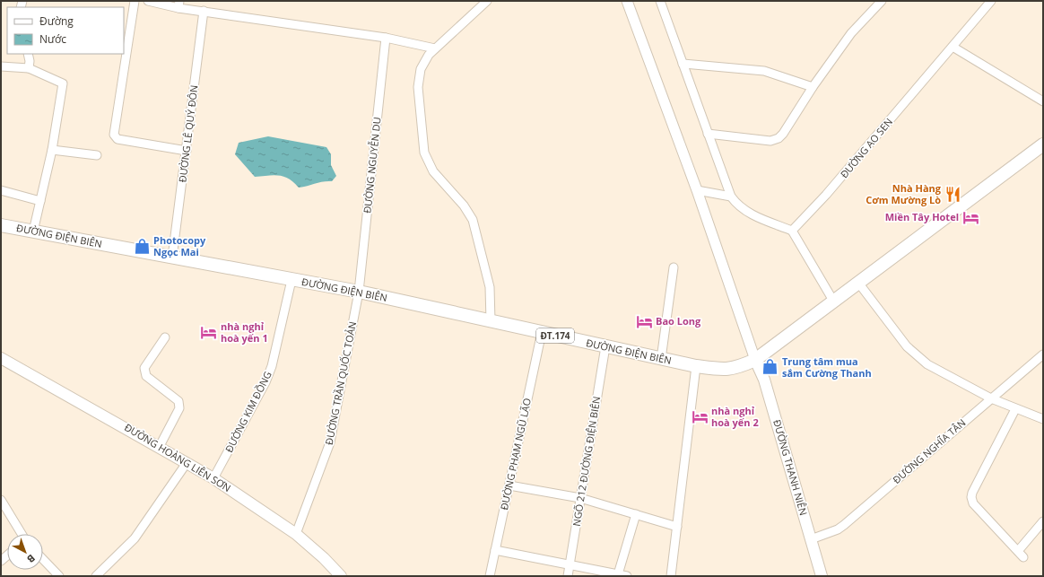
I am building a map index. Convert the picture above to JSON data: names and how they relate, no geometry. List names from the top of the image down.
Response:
{
  "streets": {
    "main road": [
      "ĐƯỜNG ĐIỆN BIÊN",
      "ĐT.174",
      "ĐƯỜNG HOÀNG LIÊN SƠN",
      "ĐƯỜNG THANH NIÊN"
    ],
    "street": [
      "ĐƯỜNG LÊ QUÝ ĐÔN",
      "ĐƯỜNG AO SEN",
      "ĐƯỜNG NGUYỄN DU",
      "ĐƯỜNG TRẦN QUỐC TOẢN",
      "ĐƯỜNG KIM ĐỒNG",
      "ĐƯỜNG NGHĨA TÂN",
      "ĐƯỜNG PHẠM NGŨ LÃO",
      "NGÕ 212 ĐƯỜNG ĐIỆN BIÊN"
    ]
  },
  "crossings": [
    ["ĐƯỜNG LÊ QUÝ ĐÔN", "ĐƯỜNG ĐIỆN BIÊN"],
    ["ĐƯỜNG NGUYỄN DU", "ĐƯỜNG ĐIỆN BIÊN"],
    ["ĐƯỜNG NGUYỄN DU", "ĐƯỜNG TRẦN QUỐC TOẢN"],
    ["ĐƯỜNG ĐIỆN BIÊN", "ĐƯỜNG TRẦN QUỐC TOẢN"],
    ["ĐƯỜNG ĐIỆN BIÊN", "ĐƯỜNG KIM ĐỒNG"],
    ["ĐƯỜNG ĐIỆN BIÊN", "ĐƯỜNG PHẠM NGŨ LÃO"],
    ["ĐƯỜNG ĐIỆN BIÊN", "NGÕ 212 ĐƯỜNG ĐIỆN BIÊN"],
    ["ĐƯỜNG ĐIỆN BIÊN", "ĐƯỜNG THANH NIÊN"],
    ["ĐƯỜNG TRẦN QUỐC TOẢN", "ĐƯỜNG HOÀNG LIÊN SƠN"],
    ["ĐƯỜNG KIM ĐỒNG", "ĐƯỜNG HOÀNG LIÊN SƠN"],
    ["ĐƯỜNG NGHĨA TÂN", "ĐƯỜNG THANH NIÊN"]
  ],
  "places": {
    "restaurant": ["Nhà Hàng Cơm Mường Lò"],
    "hotel": [
      "Miền Tây Hotel",
      "Bao Long",
      "nhà nghỉ hoà yến 1",
      "nhà nghỉ hoà yến 2"
    ],
    "shop": ["Photocopy Ngọc Mai", "Trung tâm mua sắm Cường Thanh"]
  },
  "legend": ["Đường", "Nước"],
  "north": "bottom right"
}
